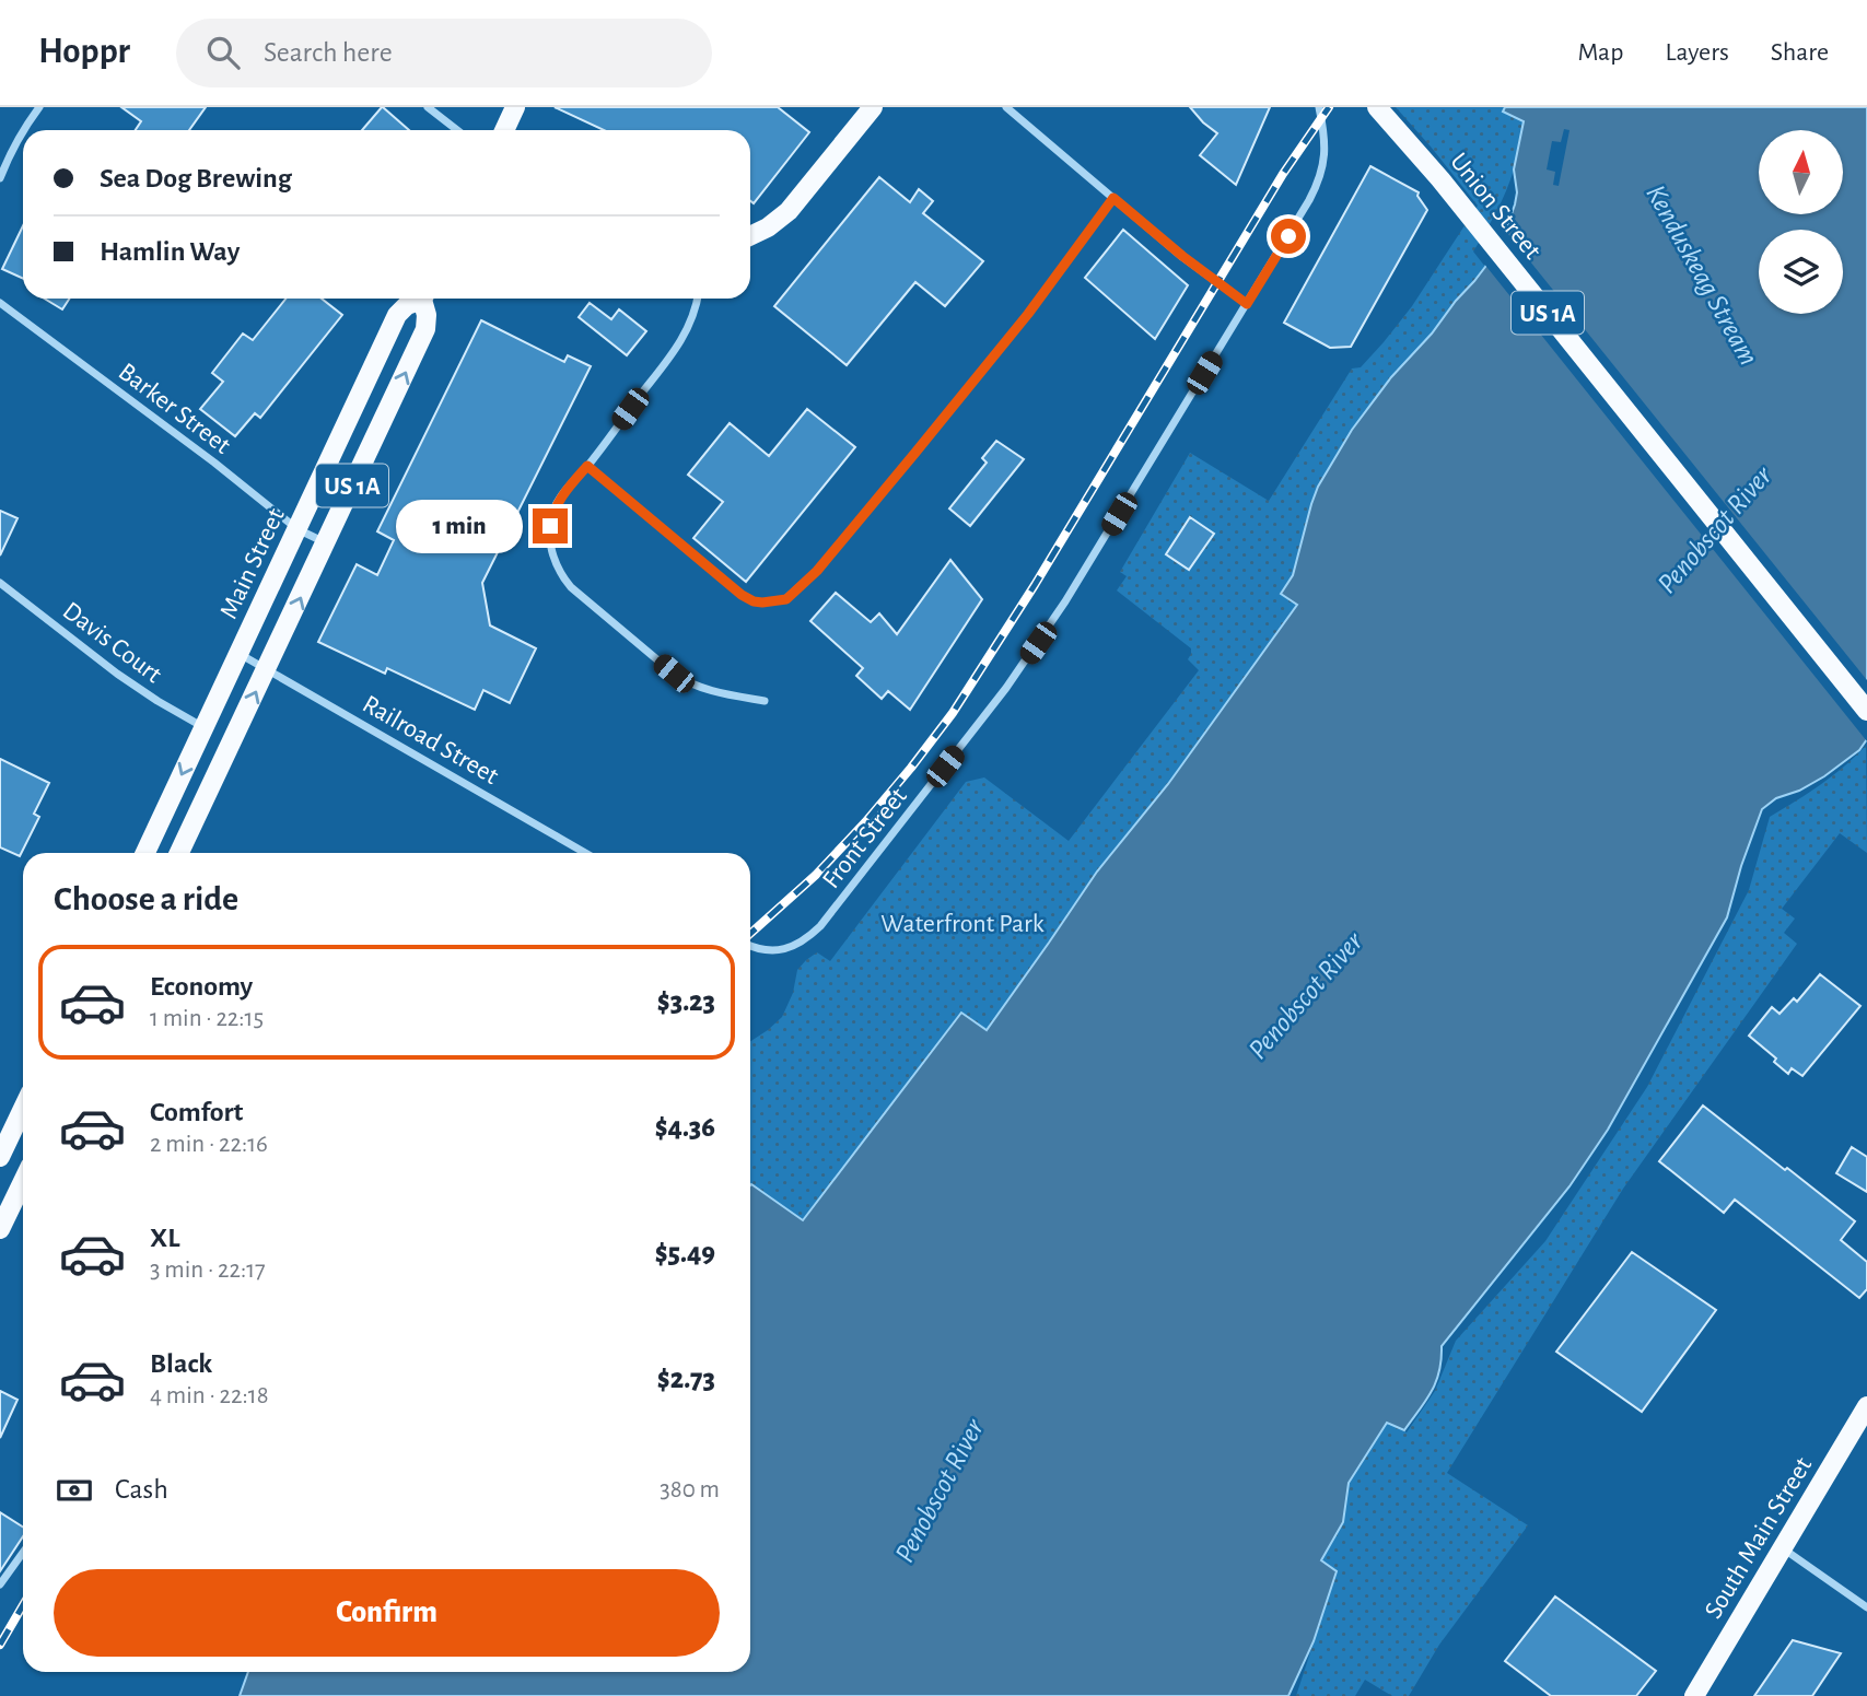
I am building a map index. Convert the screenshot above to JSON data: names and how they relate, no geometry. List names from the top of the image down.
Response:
{
  "streets": {
    "main road": [
      "Union Street",
      "US 1A",
      "Main Street",
      "South Main Street"
    ],
    "street": [
      "Barker Street",
      "Davis Court",
      "Railroad Street",
      "Front Street"
    ]
  },
  "crossings": [
    ["Barker Street", "Main Street"],
    ["Main Street", "Davis Court"],
    ["Main Street", "Railroad Street"]
  ],
  "water": ["Kenduskeag Stream", "Penobscot River"],
  "parks": ["Waterfront Park"],
  "north": "top",
  "page": {
    "header": "Hoppr",
    "search": "Search here",
    "nav": ["Map", "Layers", "Share"],
    "banner": ["Sea Dog Brewing", "Hamlin Way"],
    "bubble": "1 min",
    "heading": "Choose a ride",
    "list": [
      {
        "name": "Economy",
        "note": "1 min · 22:15",
        "value": "$3.23"
      },
      {
        "name": "Comfort",
        "note": "2 min · 22:16",
        "value": "$4.36"
      },
      {
        "name": "XL",
        "note": "3 min · 22:17",
        "value": "$5.49"
      },
      {
        "name": "Black",
        "note": "4 min · 22:18",
        "value": "$2.73"
      }
    ],
    "pay": ["Cash", "380 m"],
    "buttons": "Confirm"
  }
}
